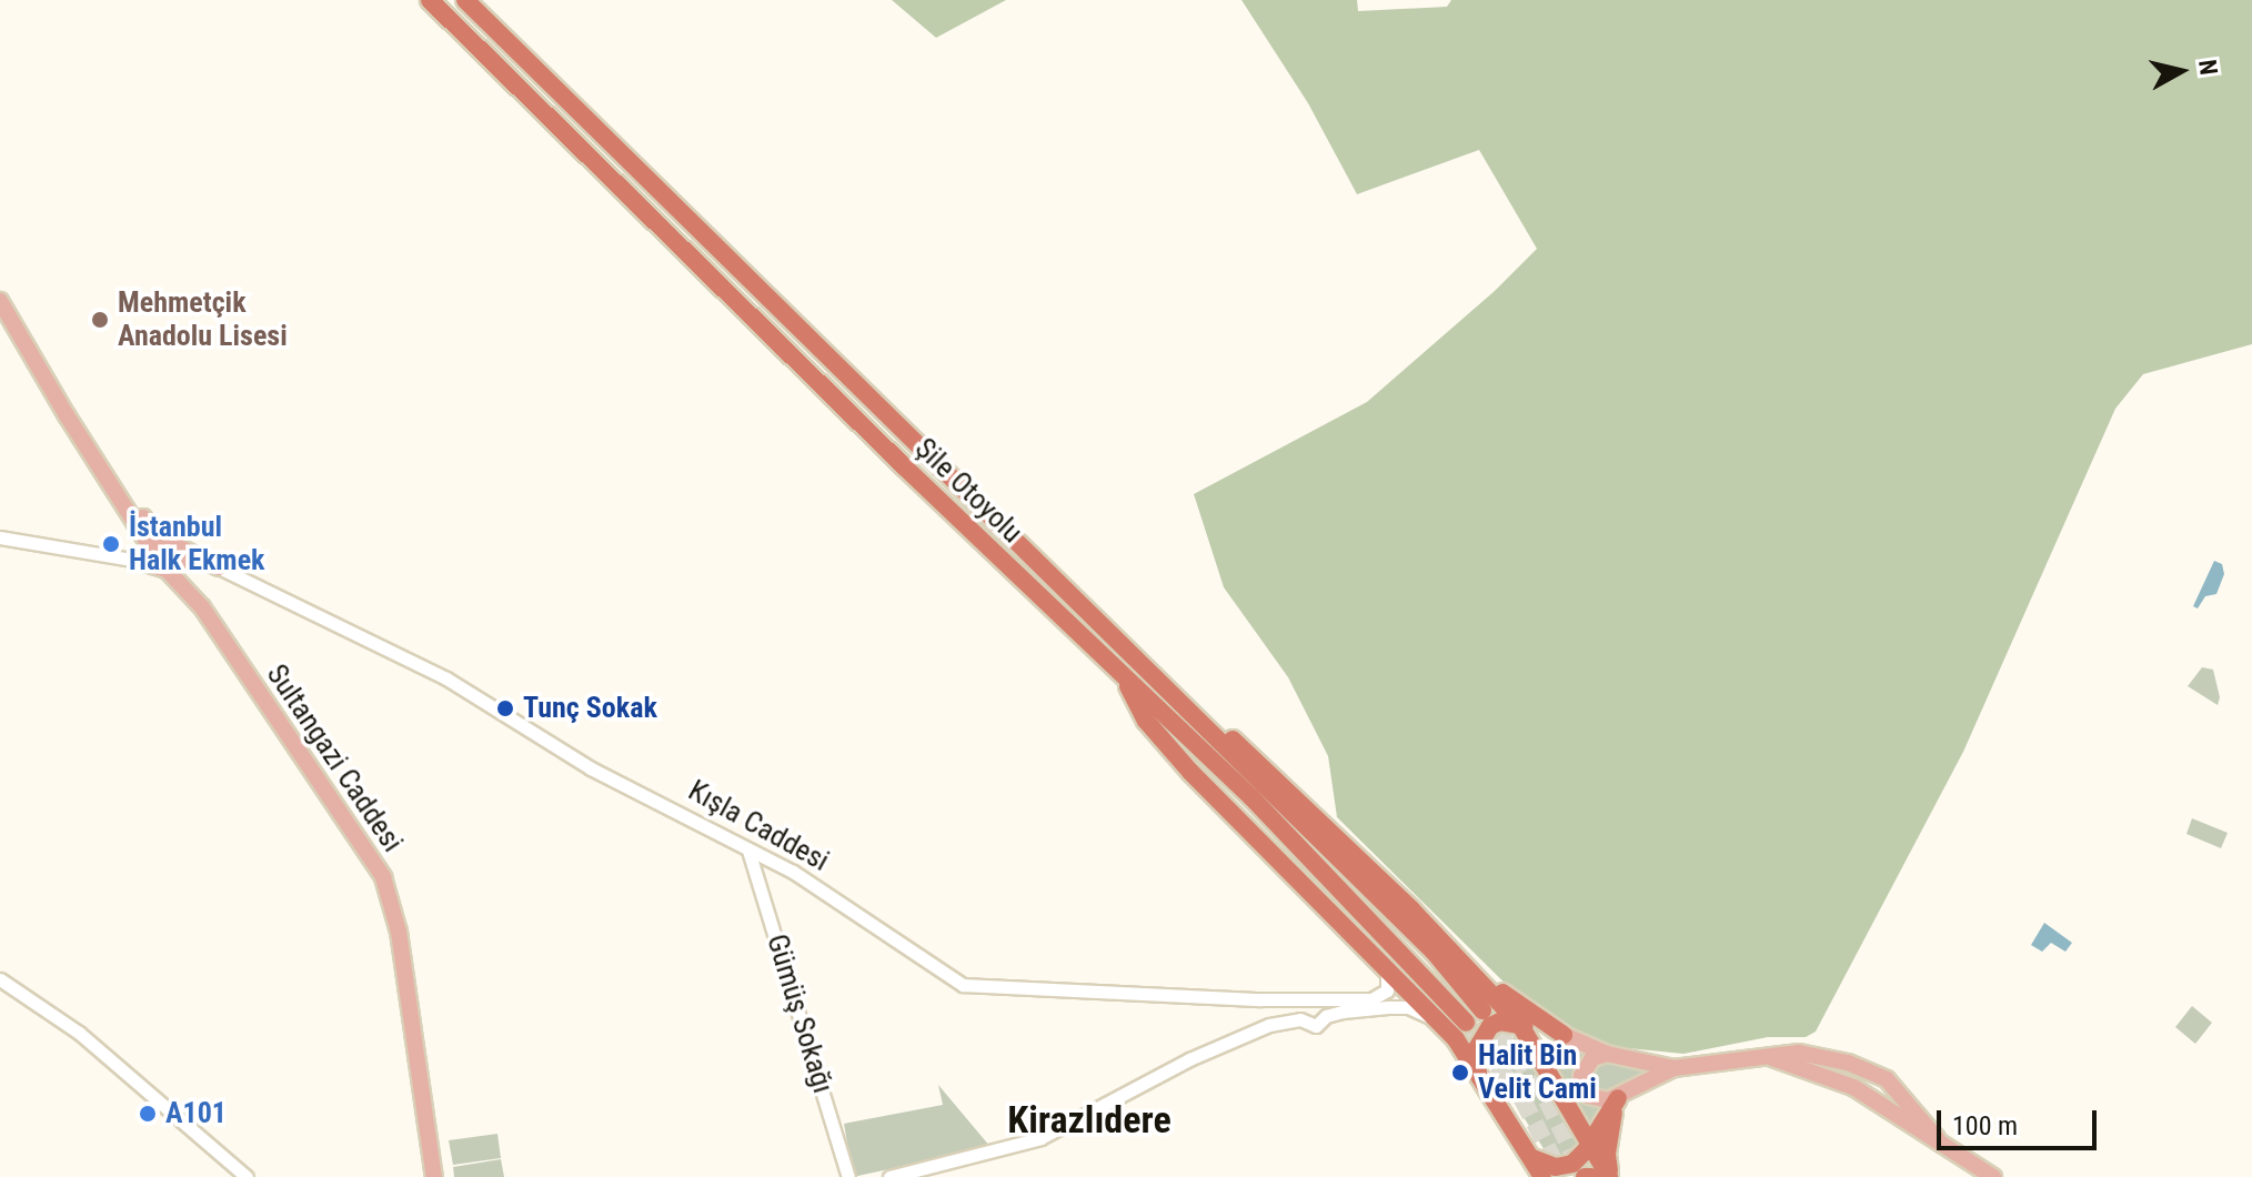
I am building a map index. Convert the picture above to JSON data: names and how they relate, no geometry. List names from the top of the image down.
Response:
{
  "streets": {
    "highway": ["Şile Otoyolu"],
    "main road": ["Sultangazi Caddesi", "Kışla Caddesi"],
    "street": ["Gümüş Sokağı"]
  },
  "crossings": [
    ["Sultangazi Caddesi", "Kışla Caddesi"],
    ["Kışla Caddesi", "Gümüş Sokağı"]
  ],
  "districts": ["Kirazlıdere"],
  "places": [
    "Mehmetçik Anadolu Lisesi",
    "İstanbul Halk Ekmek",
    "Tunç Sokak",
    "Halit Bin Velit Cami",
    "A101"
  ],
  "scale_bar": "100 m",
  "north": "right"
}
